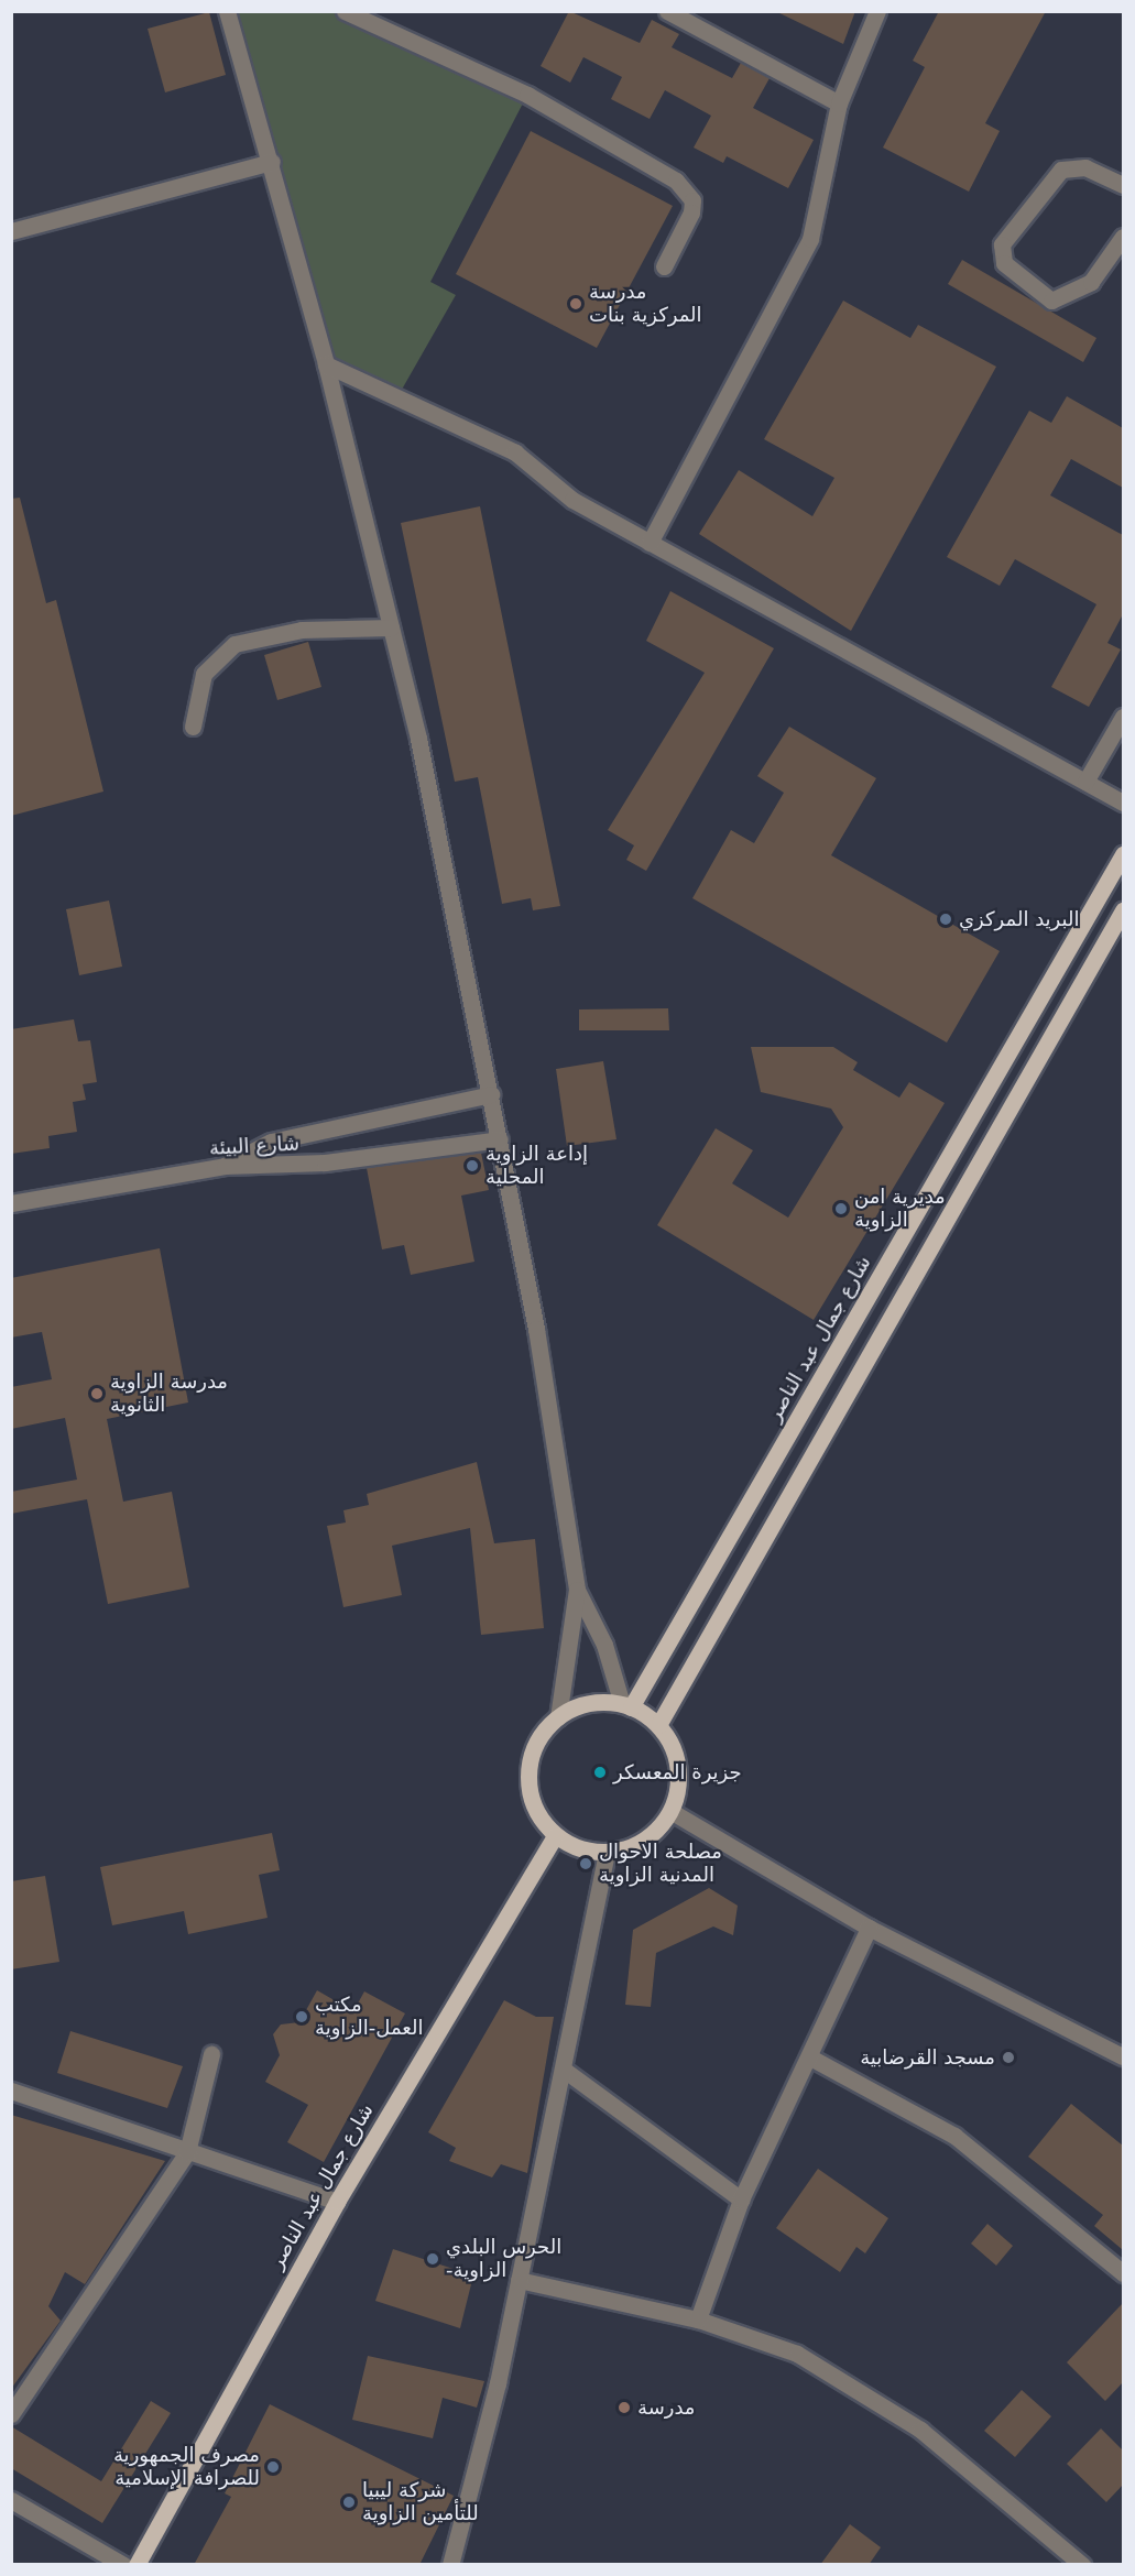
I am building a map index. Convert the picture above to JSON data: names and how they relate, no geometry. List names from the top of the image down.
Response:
{
  "streets": {
    "main road": ["شارع جمال عبد الناصر"],
    "street": ["شارع البيئة"]
  },
  "places": [
    "مدرسة المركزية بنات",
    "البريد المركزي",
    "إداعة الزاوية المحلية",
    "مديرية امن الزاوية",
    "مدرسة الزاوية الثانوية",
    "جزيرة المعسكر",
    "مصلحة الاحوال المدنية الزاوية",
    "مكتب العمل-الزاوية",
    "مسجد القرضابية",
    "الحرس البلدي -الزاوية",
    "مدرسة",
    "مصرف الجمهورية للصرافة الإسلامية",
    "شركة ليبيا للتأمين الزاوية"
  ]
}
